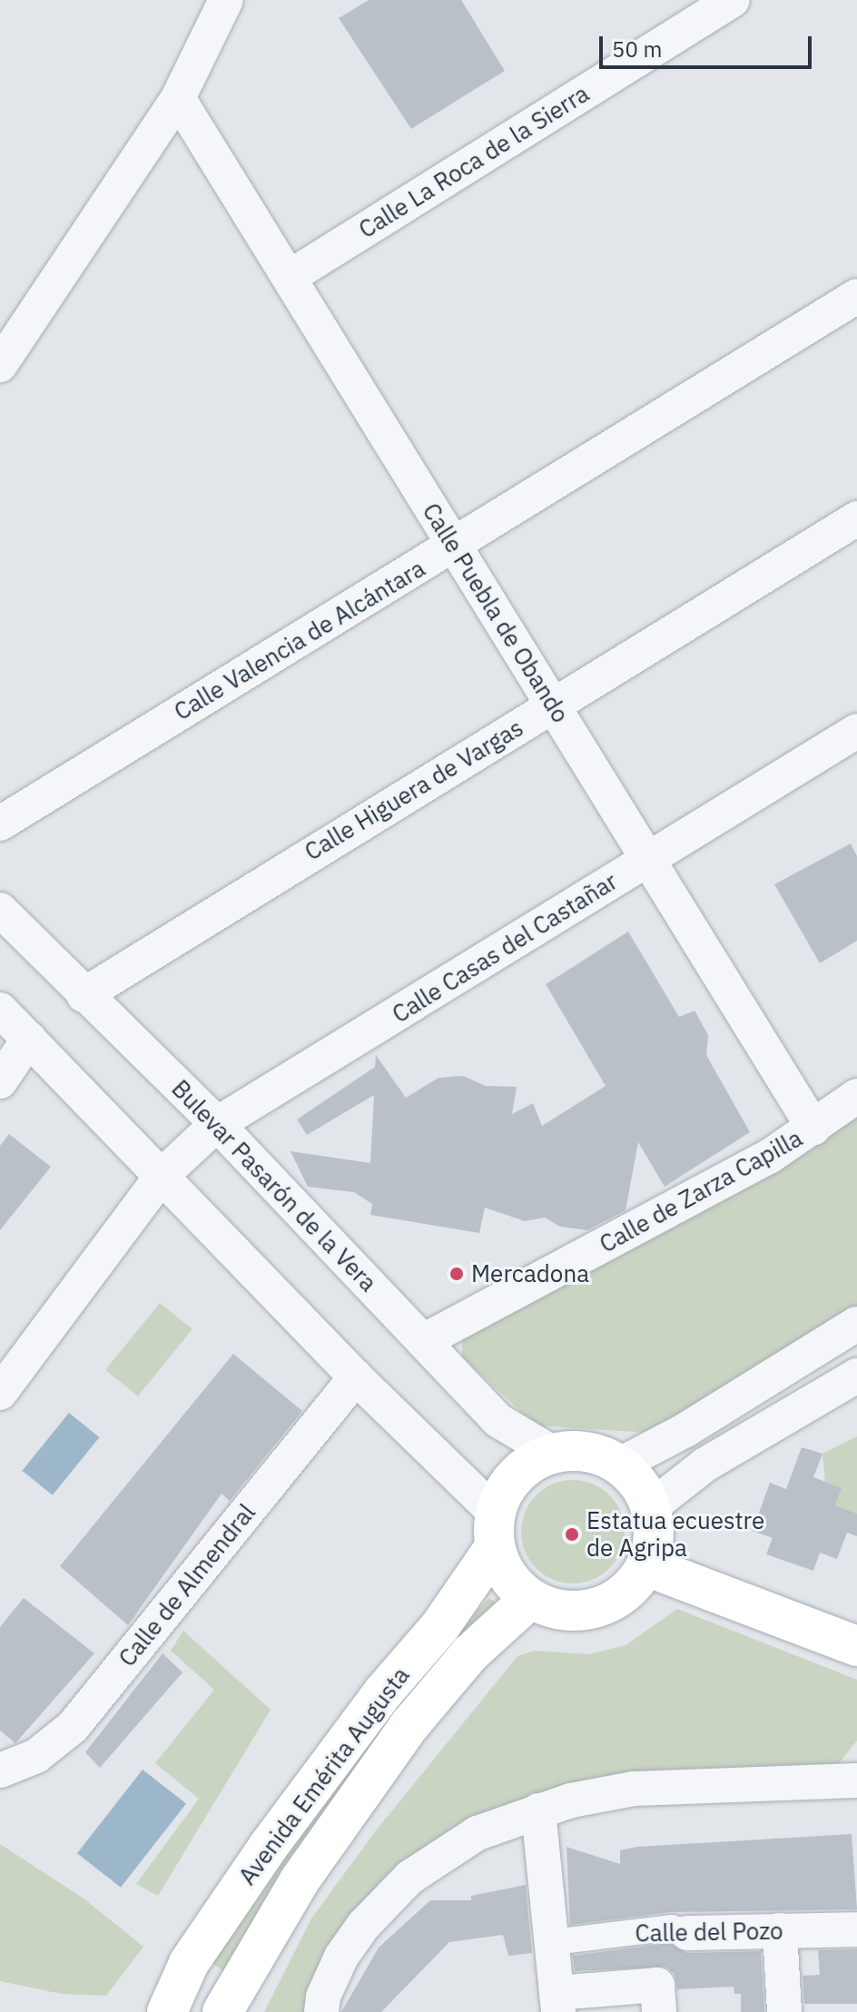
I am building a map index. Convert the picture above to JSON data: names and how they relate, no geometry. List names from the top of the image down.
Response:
{
  "streets": {
    "main road": ["Avenida Emérita Augusta"],
    "street": [
      "Calle La Roca de la Sierra",
      "Calle Puebla de Obando",
      "Calle Valencia de Alcántara",
      "Calle Higuera de Vargas",
      "Calle Casas del Castañar",
      "Bulevar Pasarón de la Vera",
      "Calle de Zarza Capilla",
      "Calle de Almendral",
      "Calle del Pozo"
    ]
  },
  "crossings": [
    ["Calle La Roca de la Sierra", "Calle Puebla de Obando"],
    ["Calle Puebla de Obando", "Calle Valencia de Alcántara"],
    ["Calle Puebla de Obando", "Calle Higuera de Vargas"],
    ["Calle Puebla de Obando", "Calle Casas del Castañar"],
    ["Calle Puebla de Obando", "Calle de Zarza Capilla"],
    ["Calle Higuera de Vargas", "Bulevar Pasarón de la Vera"],
    ["Calle Casas del Castañar", "Bulevar Pasarón de la Vera"],
    ["Bulevar Pasarón de la Vera", "Calle de Zarza Capilla"],
    ["Bulevar Pasarón de la Vera", "Avenida Emérita Augusta"]
  ],
  "places": ["Mercadona", "Estatua ecuestre de Agripa"],
  "scale_bar": "50 m"
}
